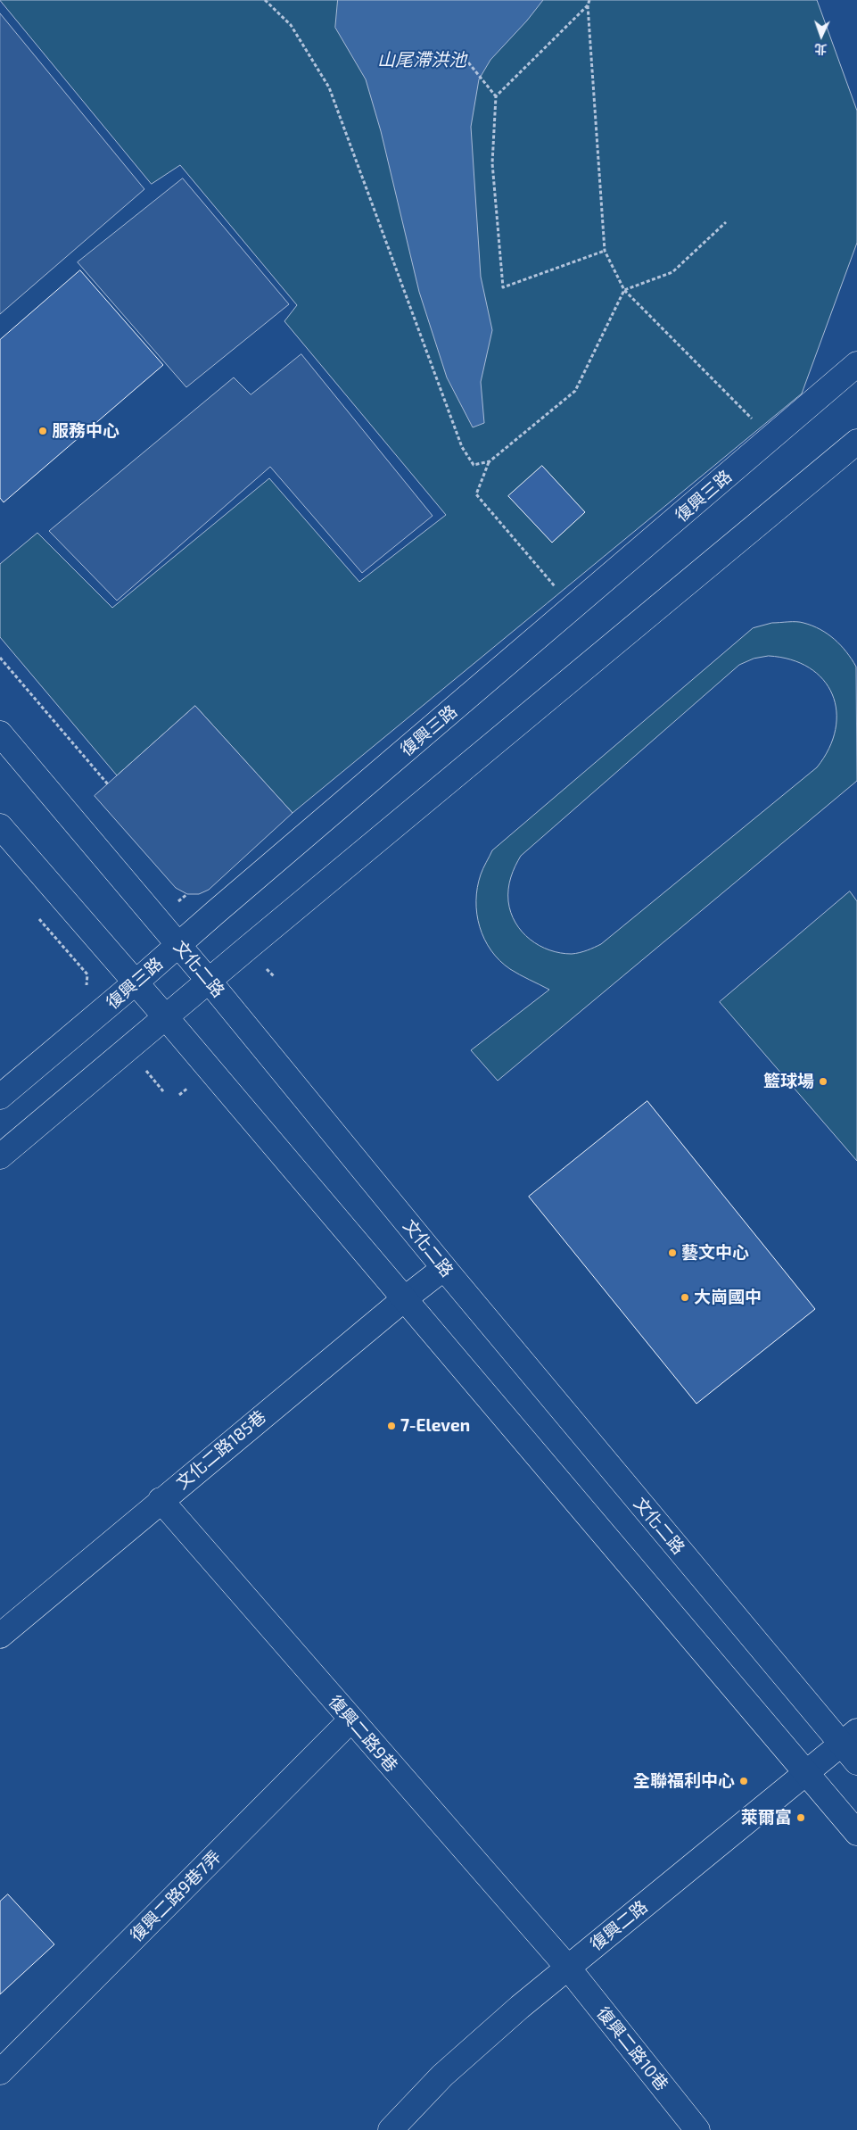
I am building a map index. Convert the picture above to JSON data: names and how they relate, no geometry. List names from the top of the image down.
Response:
{
  "streets": {
    "street": [
      "復興三路",
      "文化二路",
      "文化二路185巷",
      "復興二路9巷",
      "復興二路9巷7弄",
      "復興二路",
      "復興二路10巷"
    ]
  },
  "crossings": [
    ["復興三路", "文化二路"],
    ["文化二路", "文化二路185巷"],
    ["文化二路", "復興二路"],
    ["文化二路185巷", "復興二路9巷"],
    ["復興二路9巷", "復興二路9巷7弄"],
    ["復興二路9巷", "復興二路"],
    ["復興二路9巷", "復興二路10巷"],
    ["復興二路", "復興二路10巷"]
  ],
  "water": ["山尾滯洪池"],
  "places": [
    "服務中心",
    "籃球場",
    "藝文中心",
    "大崗國中",
    "7-Eleven",
    "全聯福利中心",
    "萊爾富"
  ],
  "north": "bottom"
}
